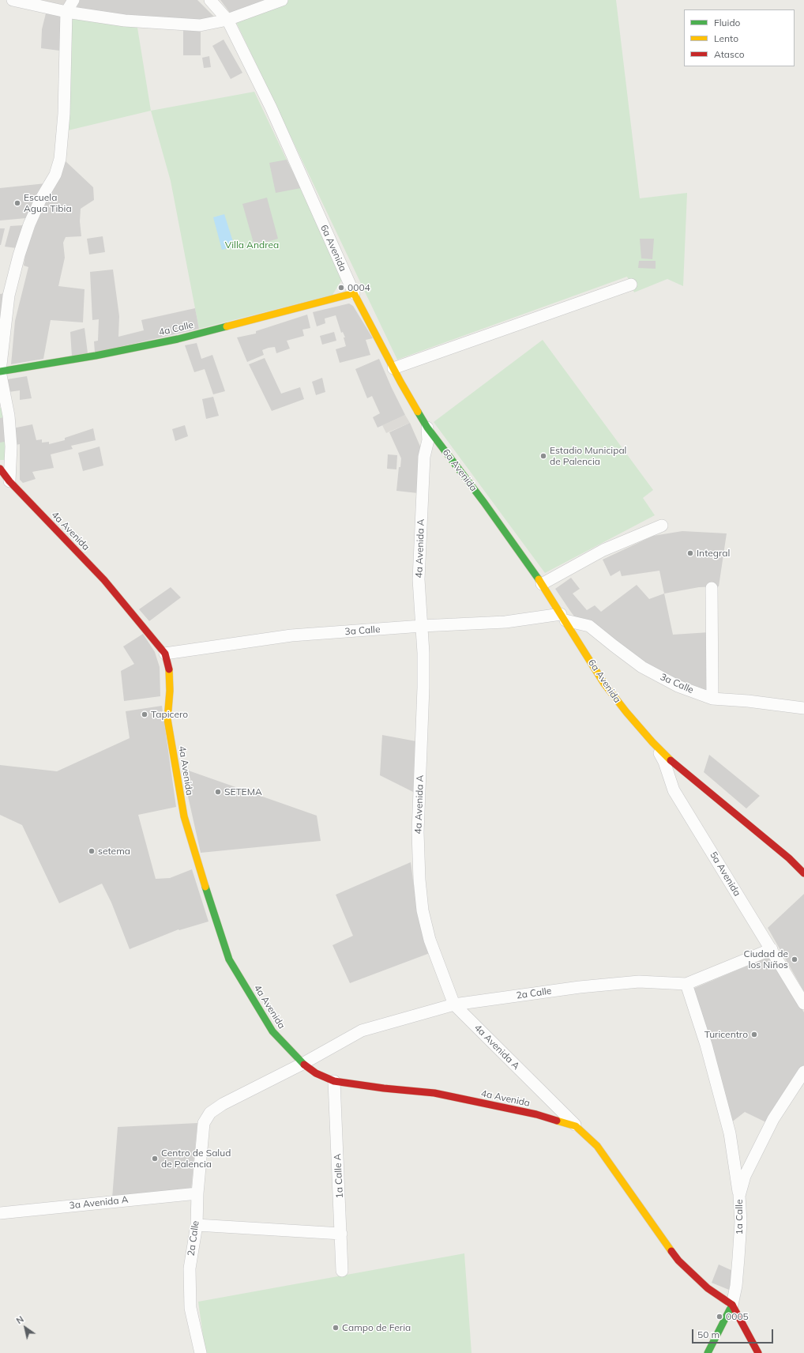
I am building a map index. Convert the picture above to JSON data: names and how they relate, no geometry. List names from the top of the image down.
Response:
{
  "streets": {
    "main road": [
      "6a Avenida",
      "4a Calle",
      "4a Avenida",
      "1a Calle"
    ],
    "street": [
      "4a Avenida A",
      "3a Calle",
      "5a Avenida",
      "2a Calle",
      "1a Calle A",
      "3a Avenida A"
    ]
  },
  "crossings": [
    ["6a Avenida", "4a Calle"],
    ["6a Avenida", "4a Avenida A"],
    ["6a Avenida", "3a Calle"],
    ["6a Avenida", "5a Avenida"],
    ["4a Avenida", "4a Avenida A"],
    ["4a Avenida", "3a Calle"],
    ["4a Avenida", "2a Calle"],
    ["4a Avenida", "1a Calle A"],
    ["4a Avenida", "1a Calle"],
    ["4a Avenida A", "3a Calle"],
    ["4a Avenida A", "2a Calle"],
    ["5a Avenida", "2a Calle"],
    ["2a Calle", "3a Avenida A"]
  ],
  "parks": ["Villa Andrea"],
  "places": [
    "Escuela Agua Tibia",
    "0004",
    "Estadio Municipal de Palencia",
    "Integral",
    "Tapicero",
    "SETEMA",
    "setema",
    "Ciudad de los Niños",
    "Turicentro",
    "Centro de Salud de Palencia",
    "0005",
    "Campo de Feria"
  ],
  "legend": ["Fluido", "Lento", "Atasco"],
  "scale_bar": "50 m",
  "north": "top left"
}
